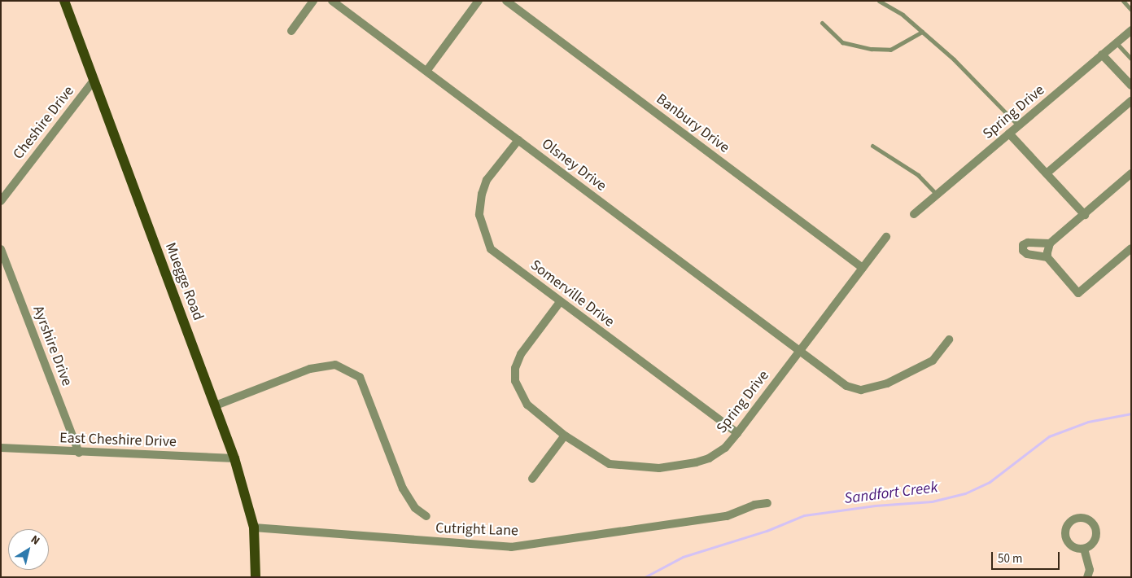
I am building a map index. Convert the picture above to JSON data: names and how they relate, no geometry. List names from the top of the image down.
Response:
{
  "streets": {
    "main road": ["Muegge Road"],
    "street": [
      "Spring Drive",
      "Cheshire Drive",
      "Banbury Drive",
      "Olsney Drive",
      "Somerville Drive",
      "Ayrshire Drive",
      "East Cheshire Drive",
      "Cutright Lane"
    ]
  },
  "crossings": [
    ["Spring Drive", "Banbury Drive"],
    ["Spring Drive", "Olsney Drive"],
    ["Spring Drive", "Somerville Drive"],
    ["Cheshire Drive", "Muegge Road"],
    ["Olsney Drive", "Somerville Drive"],
    ["Muegge Road", "East Cheshire Drive"],
    ["Muegge Road", "Cutright Lane"],
    ["Ayrshire Drive", "East Cheshire Drive"]
  ],
  "water": ["Sandfort Creek"],
  "scale_bar": "50 m",
  "north": "top right"
}
